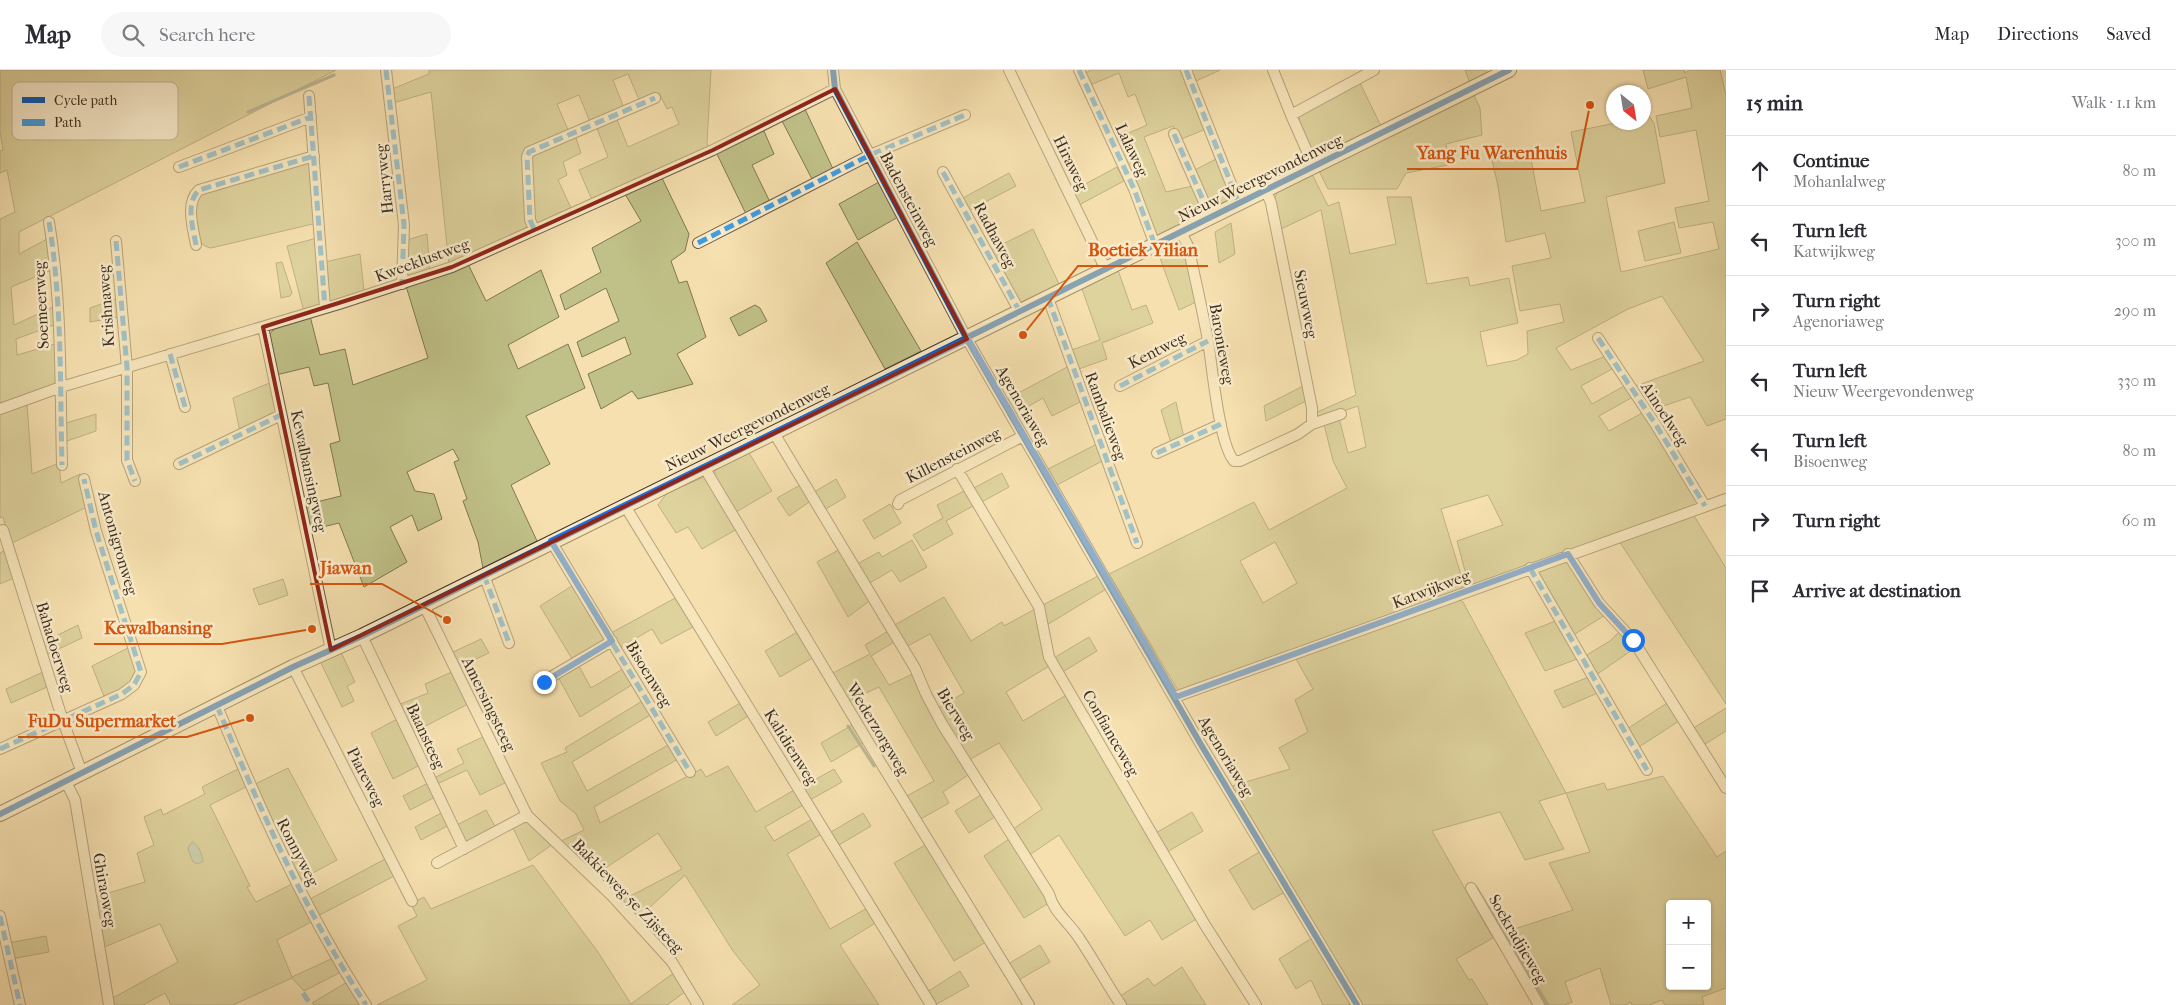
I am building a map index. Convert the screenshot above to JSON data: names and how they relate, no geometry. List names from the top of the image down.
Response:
{
  "streets": {
    "street": [
      "Lalaweg",
      "Hiraweg",
      "Nieuw Weergevondenweg",
      "Harryweg",
      "Badensteinweg",
      "Radhaweg",
      "Kweeklustweg",
      "Sieuwweg",
      "Soemeerweg",
      "Krishnaweg",
      "Baronieweg",
      "Kentweg",
      "Agenoriaweg",
      "Ainoelweg",
      "Rambalieweg",
      "Killensteinweg",
      "Kewalbansingweg",
      "Antonigronweg",
      "Katwijkweg",
      "Bahadoerweg",
      "Bisoenweg",
      "Amersingsteeg",
      "Bierweg",
      "Wederzorgweg",
      "Confianceweg",
      "Baansteeg",
      "Kalidienweg",
      "Piareweg",
      "Ronnyweg",
      "Ghiraoweg",
      "Bakkieweg 5e Zijsteeg",
      "Soekradjieweg"
    ]
  },
  "crossings": [
    ["Lalaweg", "Nieuw Weergevondenweg"],
    ["Hiraweg", "Nieuw Weergevondenweg"],
    ["Nieuw Weergevondenweg", "Badensteinweg"],
    ["Nieuw Weergevondenweg", "Radhaweg"],
    ["Nieuw Weergevondenweg", "Sieuwweg"],
    ["Nieuw Weergevondenweg", "Baronieweg"],
    ["Nieuw Weergevondenweg", "Agenoriaweg"],
    ["Nieuw Weergevondenweg", "Rambalieweg"],
    ["Nieuw Weergevondenweg", "Kewalbansingweg"],
    ["Nieuw Weergevondenweg", "Bahadoerweg"],
    ["Nieuw Weergevondenweg", "Bisoenweg"],
    ["Nieuw Weergevondenweg", "Amersingsteeg"],
    ["Nieuw Weergevondenweg", "Bierweg"],
    ["Nieuw Weergevondenweg", "Wederzorgweg"],
    ["Nieuw Weergevondenweg", "Baansteeg"],
    ["Nieuw Weergevondenweg", "Kalidienweg"],
    ["Nieuw Weergevondenweg", "Piareweg"],
    ["Nieuw Weergevondenweg", "Ronnyweg"],
    ["Nieuw Weergevondenweg", "Ghiraoweg"],
    ["Harryweg", "Kweeklustweg"],
    ["Badensteinweg", "Kweeklustweg"],
    ["Badensteinweg", "Agenoriaweg"],
    ["Kweeklustweg", "Soemeerweg"],
    ["Kweeklustweg", "Krishnaweg"],
    ["Kweeklustweg", "Kewalbansingweg"],
    ["Sieuwweg", "Baronieweg"],
    ["Baronieweg", "Kentweg"],
    ["Agenoriaweg", "Killensteinweg"],
    ["Agenoriaweg", "Katwijkweg"],
    ["Ainoelweg", "Katwijkweg"],
    ["Killensteinweg", "Confianceweg"],
    ["Antonigronweg", "Bahadoerweg"],
    ["Amersingsteeg", "Bakkieweg 5e Zijsteeg"]
  ],
  "places": [
    "Yang Fu Warenhuis",
    "Boetiek Yilian",
    "Jiawan",
    "Kewalbansing",
    "FuDu Supermarket"
  ],
  "legend": ["Cycle path", "Path"],
  "north": "bottom right",
  "page": {
    "header": "Map",
    "search": "Search here",
    "nav": ["Map", "Directions", "Saved"],
    "heading": ["15 min", "Walk · 1.1 km"],
    "list": [
      ["Continue", "Mohanlalweg", "80 m"],
      ["Turn left", "Katwijkweg", "300 m"],
      ["Turn right", "Agenoriaweg", "290 m"],
      ["Turn left", "Nieuw Weergevondenweg", "330 m"],
      ["Turn left", "Bisoenweg", "80 m"],
      ["Turn right", "60 m"],
      "Arrive at destination"
    ],
    "map_buttons": ["+", "−"]
  }
}
